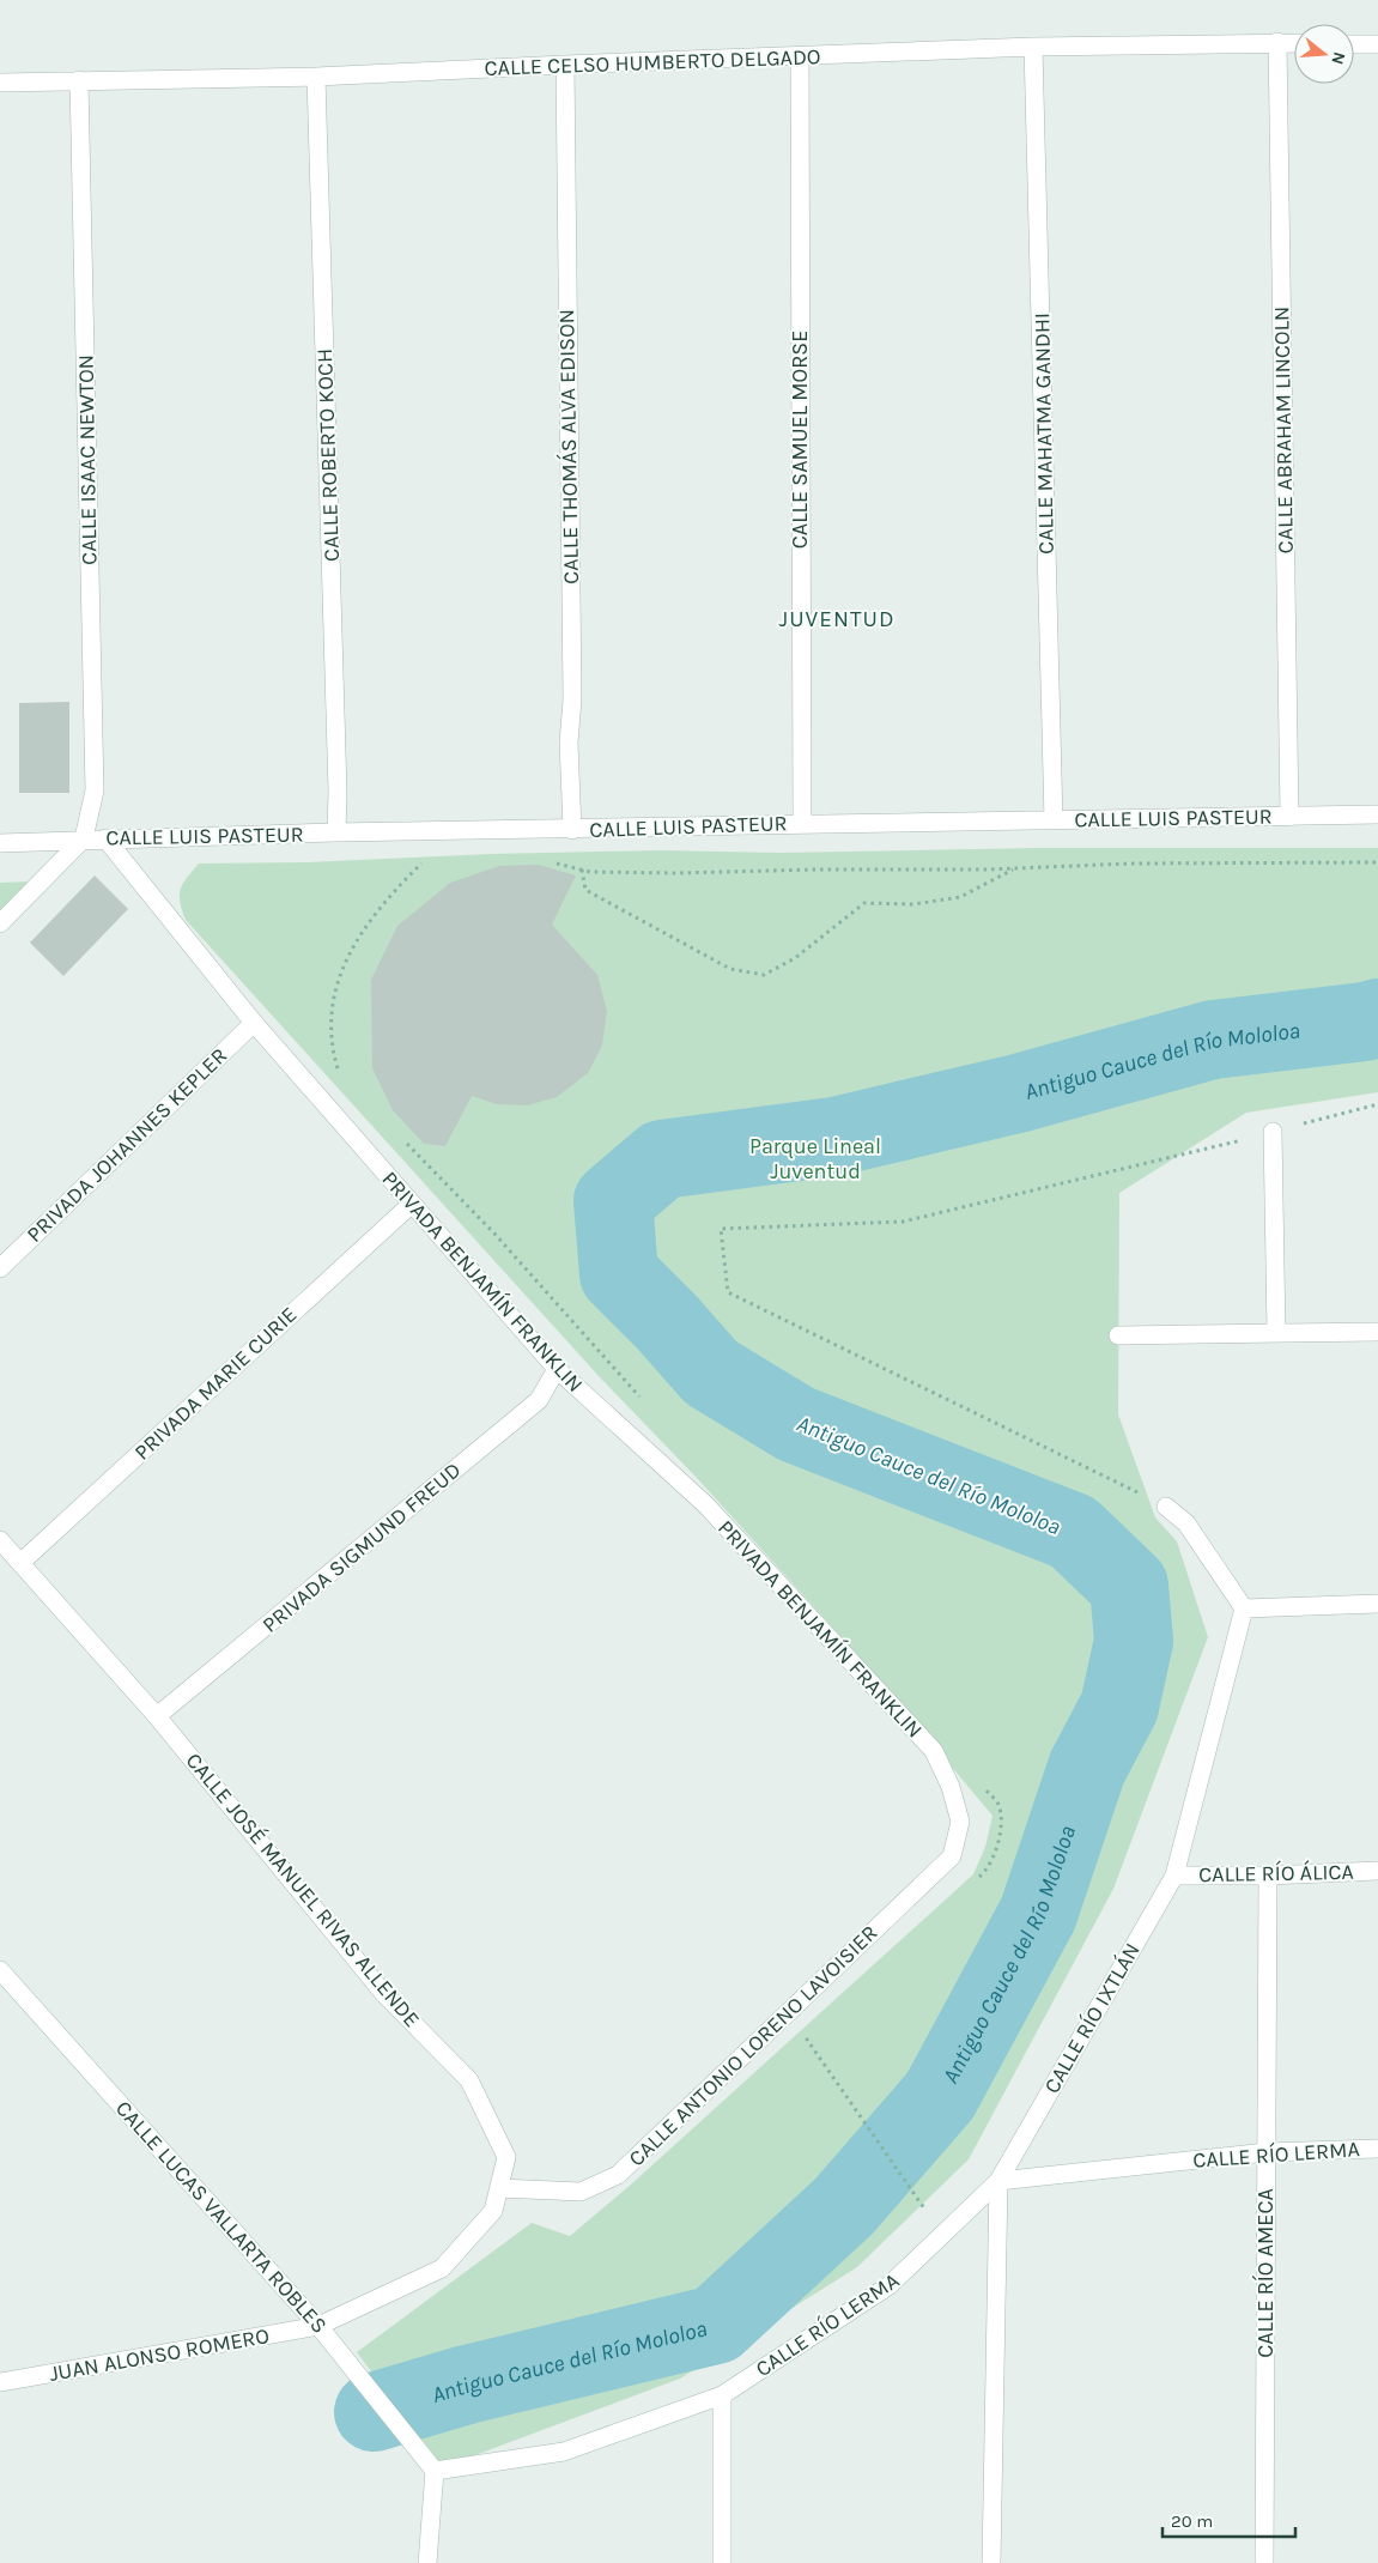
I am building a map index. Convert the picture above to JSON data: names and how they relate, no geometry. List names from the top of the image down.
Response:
{
  "streets": {
    "street": [
      "CALLE CELSO HUMBERTO DELGADO",
      "CALLE ABRAHAM LINCOLN",
      "CALLE MAHATMA GANDHI",
      "CALLE SAMUEL MORSE",
      "CALLE THOMÁS ALVA EDISON",
      "CALLE ROBERTO KOCH",
      "CALLE ISAAC NEWTON",
      "CALLE LUIS PASTEUR",
      "PRIVADA JOHANNES KEPLER",
      "PRIVADA BENJAMÍN FRANKLIN",
      "PRIVADA MARIE CURIE",
      "PRIVADA SIGMUND FREUD",
      "CALLE RÍO ÁLICA",
      "CALLE JOSÉ MANUEL RIVAS ALLENDE",
      "CALLE RÍO IXTLÁN",
      "CALLE ANTONIO LORENO LAVOISIER",
      "CALLE RÍO LERMA",
      "CALLE LUCAS VALLARTA ROBLES",
      "CALLE RÍO AMECA",
      "JUAN ALONSO ROMERO"
    ]
  },
  "crossings": [
    ["CALLE CELSO HUMBERTO DELGADO", "CALLE ABRAHAM LINCOLN"],
    ["CALLE CELSO HUMBERTO DELGADO", "CALLE MAHATMA GANDHI"],
    ["CALLE CELSO HUMBERTO DELGADO", "CALLE SAMUEL MORSE"],
    ["CALLE CELSO HUMBERTO DELGADO", "CALLE THOMÁS ALVA EDISON"],
    ["CALLE CELSO HUMBERTO DELGADO", "CALLE ROBERTO KOCH"],
    ["CALLE CELSO HUMBERTO DELGADO", "CALLE ISAAC NEWTON"],
    ["CALLE ABRAHAM LINCOLN", "CALLE LUIS PASTEUR"],
    ["CALLE MAHATMA GANDHI", "CALLE LUIS PASTEUR"],
    ["CALLE SAMUEL MORSE", "CALLE LUIS PASTEUR"],
    ["CALLE THOMÁS ALVA EDISON", "CALLE LUIS PASTEUR"],
    ["CALLE ROBERTO KOCH", "CALLE LUIS PASTEUR"],
    ["CALLE ISAAC NEWTON", "CALLE LUIS PASTEUR"],
    ["CALLE LUIS PASTEUR", "PRIVADA BENJAMÍN FRANKLIN"],
    ["PRIVADA JOHANNES KEPLER", "PRIVADA BENJAMÍN FRANKLIN"],
    ["PRIVADA BENJAMÍN FRANKLIN", "PRIVADA MARIE CURIE"],
    ["PRIVADA BENJAMÍN FRANKLIN", "PRIVADA SIGMUND FREUD"],
    ["PRIVADA BENJAMÍN FRANKLIN", "CALLE ANTONIO LORENO LAVOISIER"],
    ["PRIVADA MARIE CURIE", "CALLE JOSÉ MANUEL RIVAS ALLENDE"],
    ["PRIVADA SIGMUND FREUD", "CALLE JOSÉ MANUEL RIVAS ALLENDE"],
    ["CALLE RÍO ÁLICA", "CALLE RÍO IXTLÁN"],
    ["CALLE RÍO ÁLICA", "CALLE RÍO AMECA"],
    ["CALLE JOSÉ MANUEL RIVAS ALLENDE", "CALLE ANTONIO LORENO LAVOISIER"],
    ["CALLE JOSÉ MANUEL RIVAS ALLENDE", "CALLE LUCAS VALLARTA ROBLES"],
    ["CALLE JOSÉ MANUEL RIVAS ALLENDE", "JUAN ALONSO ROMERO"],
    ["CALLE RÍO IXTLÁN", "CALLE RÍO LERMA"],
    ["CALLE RÍO LERMA", "CALLE LUCAS VALLARTA ROBLES"],
    ["CALLE RÍO LERMA", "CALLE RÍO AMECA"],
    ["CALLE LUCAS VALLARTA ROBLES", "JUAN ALONSO ROMERO"]
  ],
  "districts": ["JUVENTUD"],
  "water": ["Antiguo Cauce del Río Mololoa"],
  "parks": ["Parque Lineal Juventud"],
  "scale_bar": "20 m",
  "north": "right"
}
